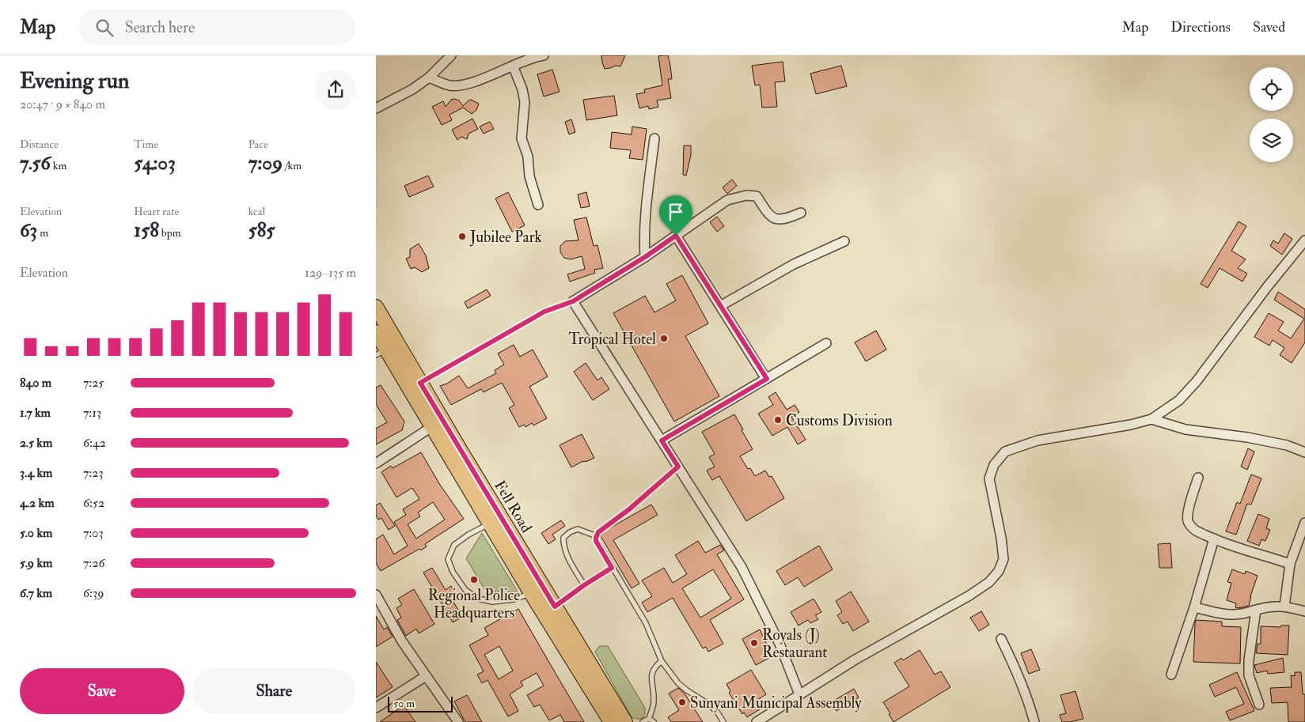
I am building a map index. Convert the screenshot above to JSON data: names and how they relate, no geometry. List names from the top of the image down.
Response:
{
  "streets": {
    "main road": ["Fell Road"]
  },
  "places": [
    "Jubilee Park",
    "Tropical Hotel",
    "Customs Division",
    "Regional Police Headquarters",
    "Royals (J) Restaurant",
    "Sunyani Municipal Assembly"
  ],
  "scale_bar": "50 m",
  "page": {
    "header": "Map",
    "search": "Search here",
    "nav": ["Map", "Directions", "Saved"],
    "heading": ["Evening run", "20:47 · 9 × 840 m"],
    "stats": [
      ["Distance", "7.56 km"],
      ["Time", "54:03"],
      ["Pace", "7:09 /km"],
      ["Elevation", "63 m"],
      ["Heart rate", "158 bpm"],
      ["kcal", "585"]
    ],
    "chart": ["Elevation", "129–135 m"],
    "list": [
      {
        "name": "840 m",
        "note": "7:25"
      },
      {
        "name": "1.7 km",
        "note": "7:13"
      },
      {
        "name": "2.5 km",
        "note": "6:42"
      },
      {
        "name": "3.4 km",
        "note": "7:23"
      },
      {
        "name": "4.2 km",
        "note": "6:52"
      },
      {
        "name": "5.0 km",
        "note": "7:03"
      },
      {
        "name": "5.9 km",
        "note": "7:26"
      },
      {
        "name": "6.7 km",
        "note": "6:39"
      }
    ],
    "buttons": ["Save", "Share"],
    "scale": "50 m"
  }
}
